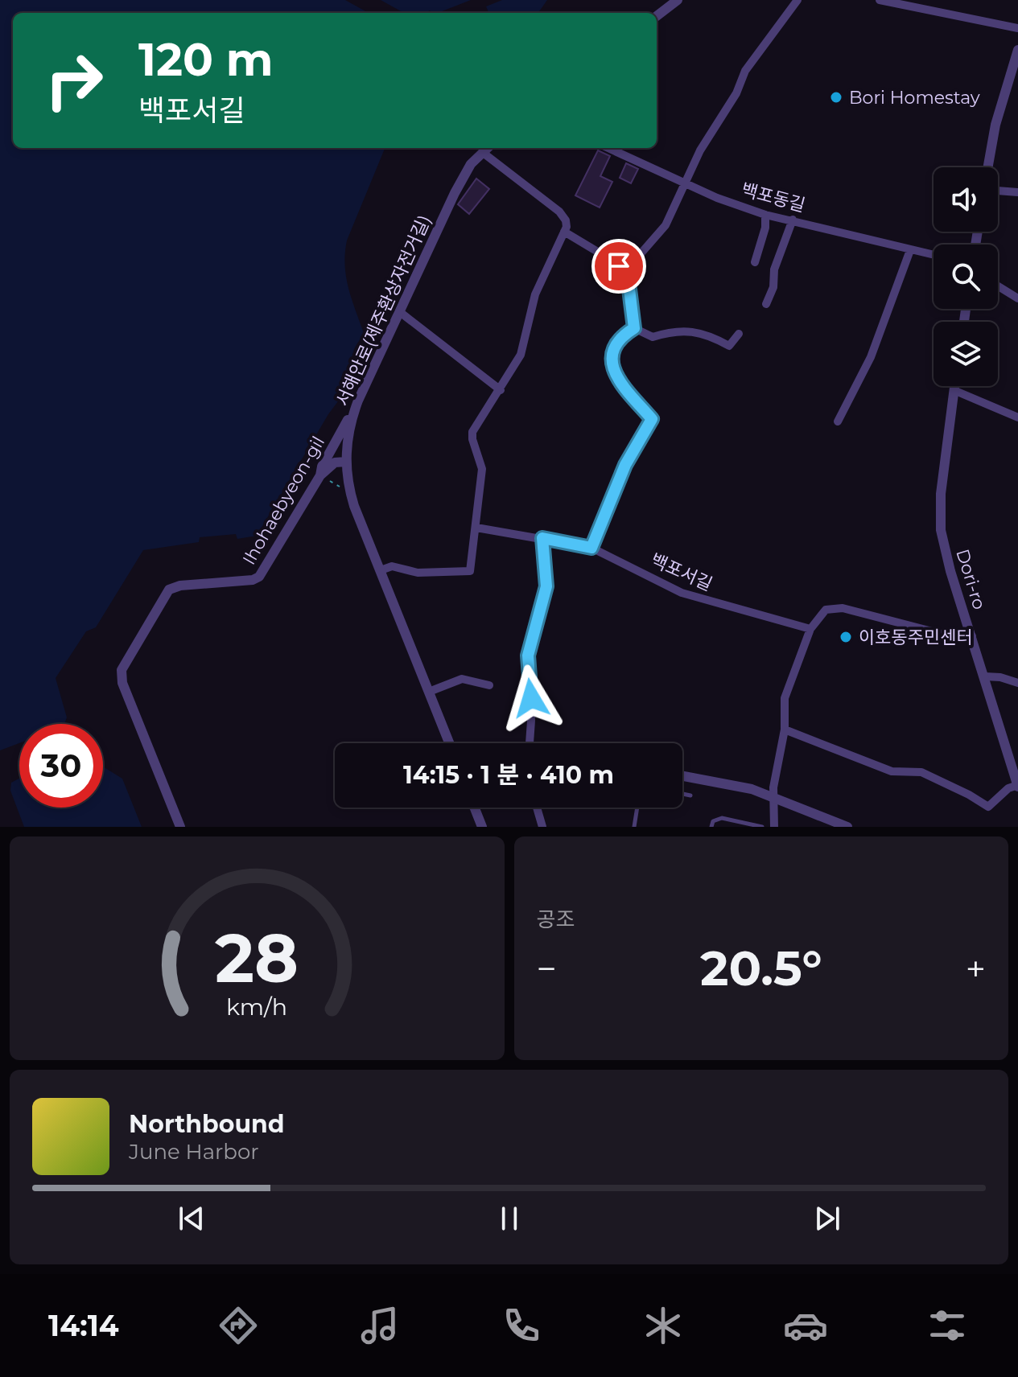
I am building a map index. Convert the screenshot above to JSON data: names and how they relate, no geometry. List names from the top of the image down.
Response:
{
  "streets": {
    "street": [
      "백포동길",
      "서해안로(제주환상자전거길)",
      "Ihohaebyeon-gil",
      "백포서길",
      "Dori-ro"
    ]
  },
  "crossings": [
    ["서해안로(제주환상자전거길)", "Ihohaebyeon-gil"]
  ],
  "places": ["Bori Homestay", "이호동주민센터"],
  "page": {
    "turn": ["120 m", "백포서길"],
    "limit": "30",
    "trip": "14:15 · 1 분 · 410 m",
    "tile": "공조",
    "heat": ["−", "20.5°", "+"],
    "song": ["Northbound", "June Harbor"],
    "tabs": "14:14",
    "gauge": ["28", "km/h"]
  }
}
